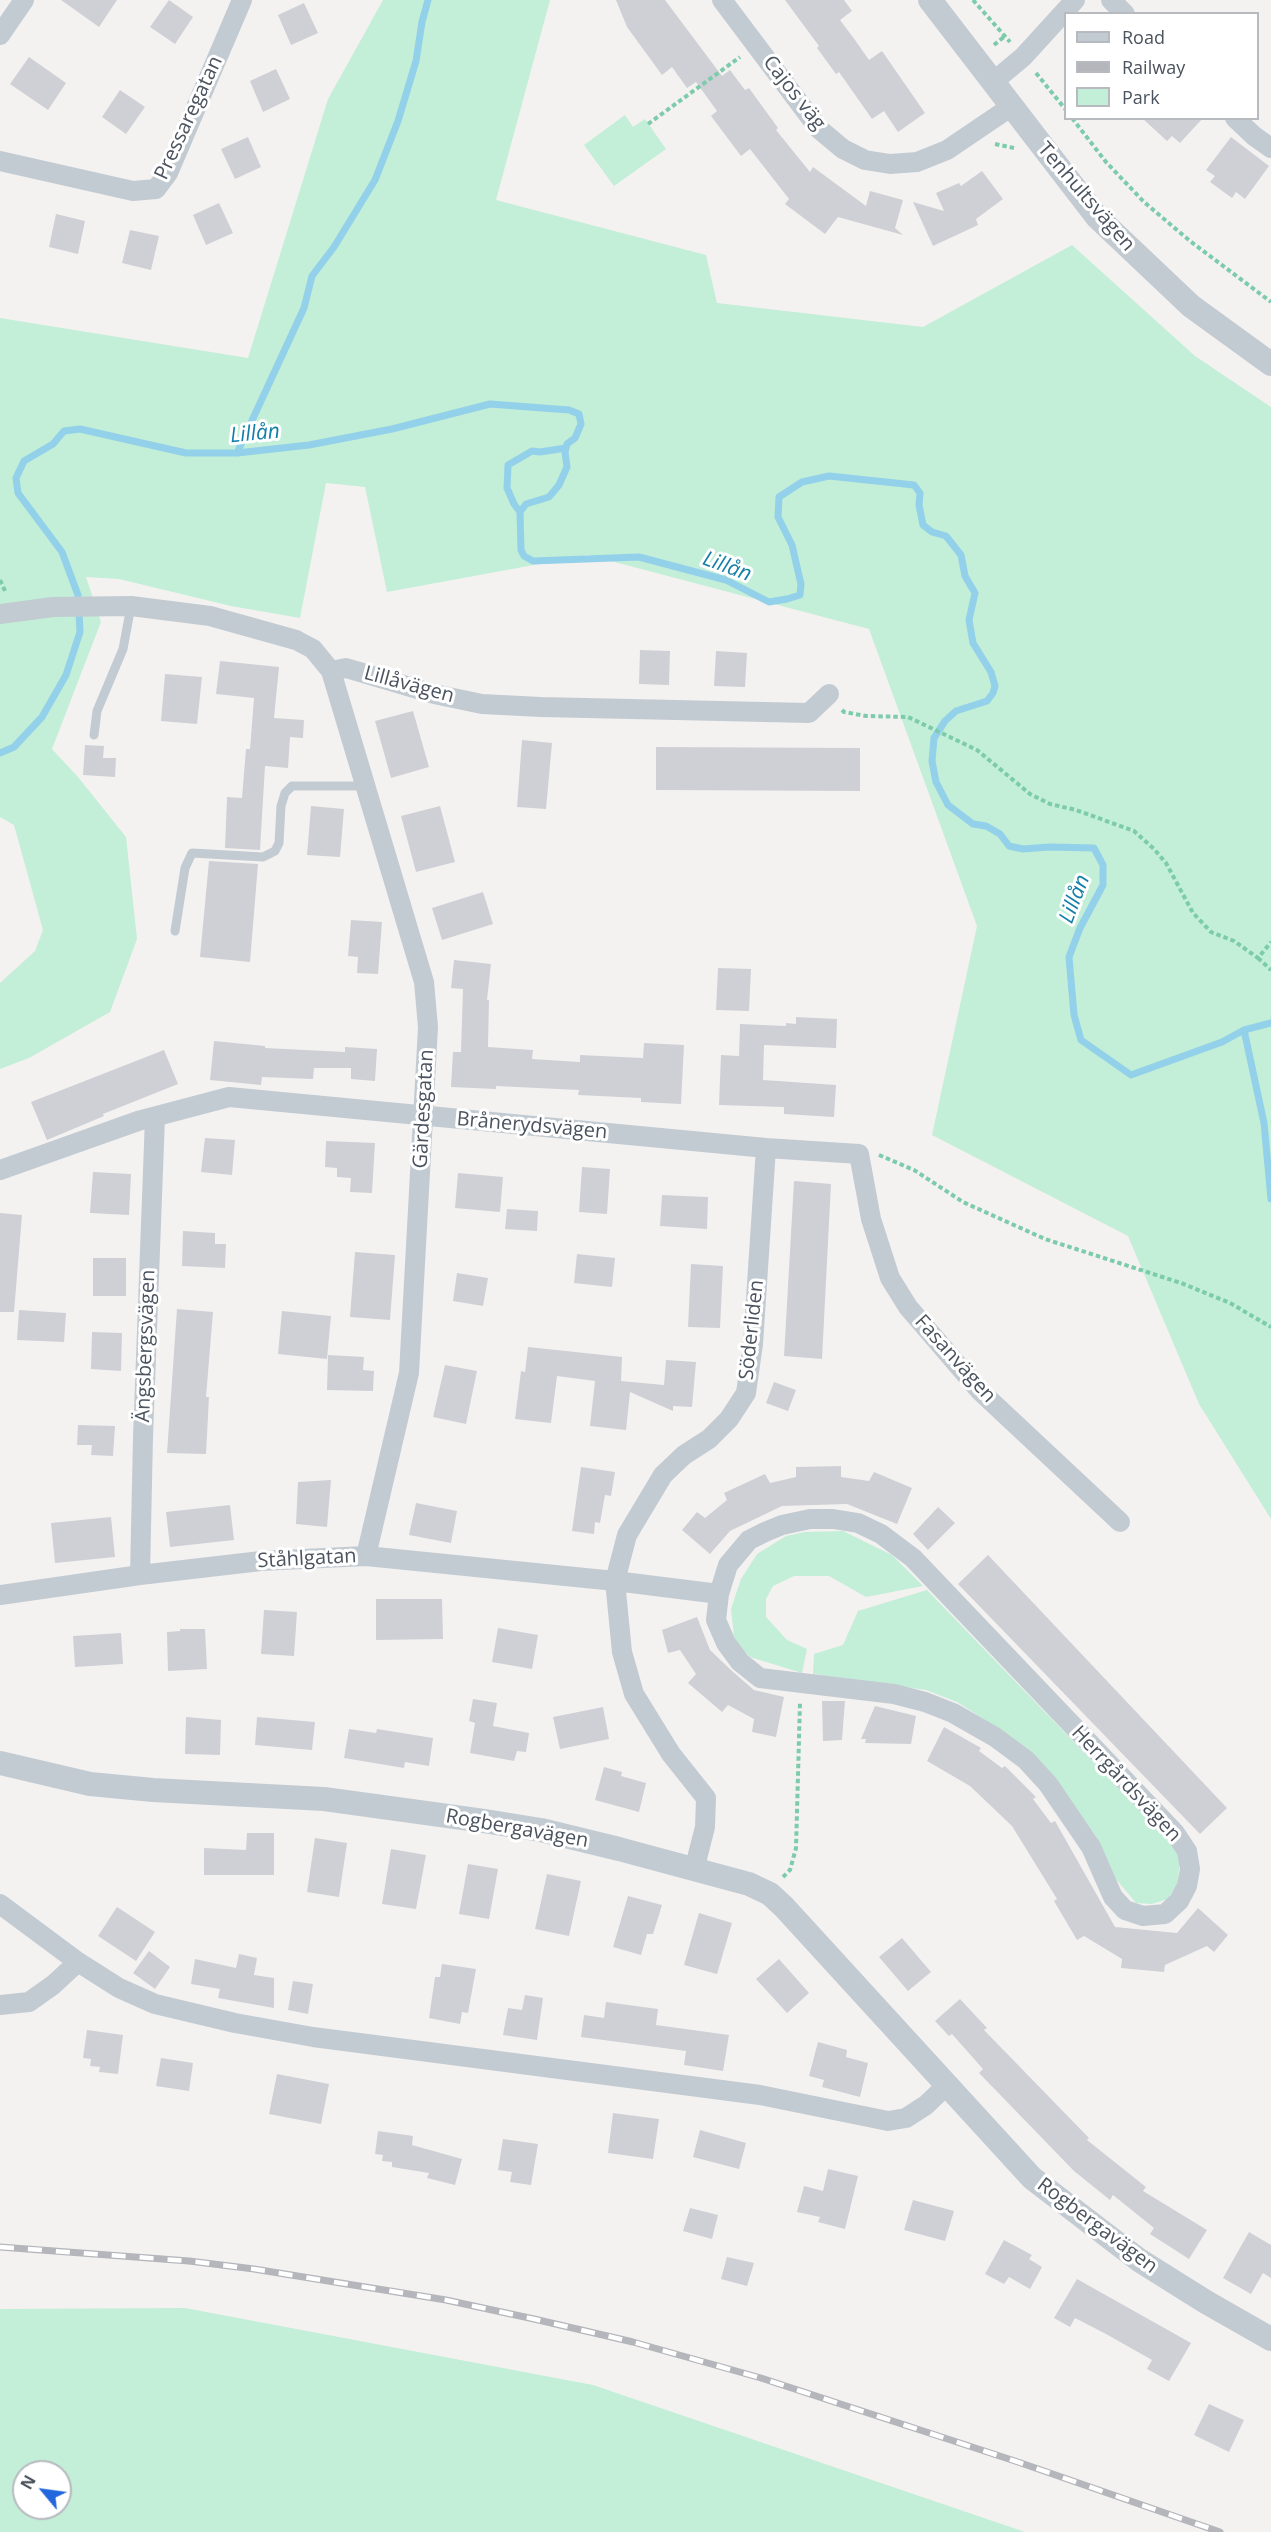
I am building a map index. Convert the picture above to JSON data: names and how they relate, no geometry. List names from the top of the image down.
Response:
{
  "streets": {
    "street": [
      "Cajos väg",
      "Pressaregatan",
      "Tenhultsvägen",
      "Lillåvägen",
      "Gärdesgatan",
      "Brånerydsvägen",
      "Söderliden",
      "Ängsbergsvägen",
      "Fasanvägen",
      "Ståhlgatan",
      "Herrgårdsvägen",
      "Rogbergavägen"
    ]
  },
  "crossings": [
    ["Cajos väg", "Tenhultsvägen"],
    ["Lillåvägen", "Gärdesgatan"],
    ["Gärdesgatan", "Brånerydsvägen"],
    ["Gärdesgatan", "Ståhlgatan"],
    ["Brånerydsvägen", "Söderliden"],
    ["Brånerydsvägen", "Ängsbergsvägen"],
    ["Brånerydsvägen", "Fasanvägen"],
    ["Söderliden", "Ståhlgatan"],
    ["Söderliden", "Rogbergavägen"],
    ["Ängsbergsvägen", "Ståhlgatan"]
  ],
  "water": ["Lillån"],
  "legend": ["Road", "Railway", "Park"],
  "north": "top left"
}
